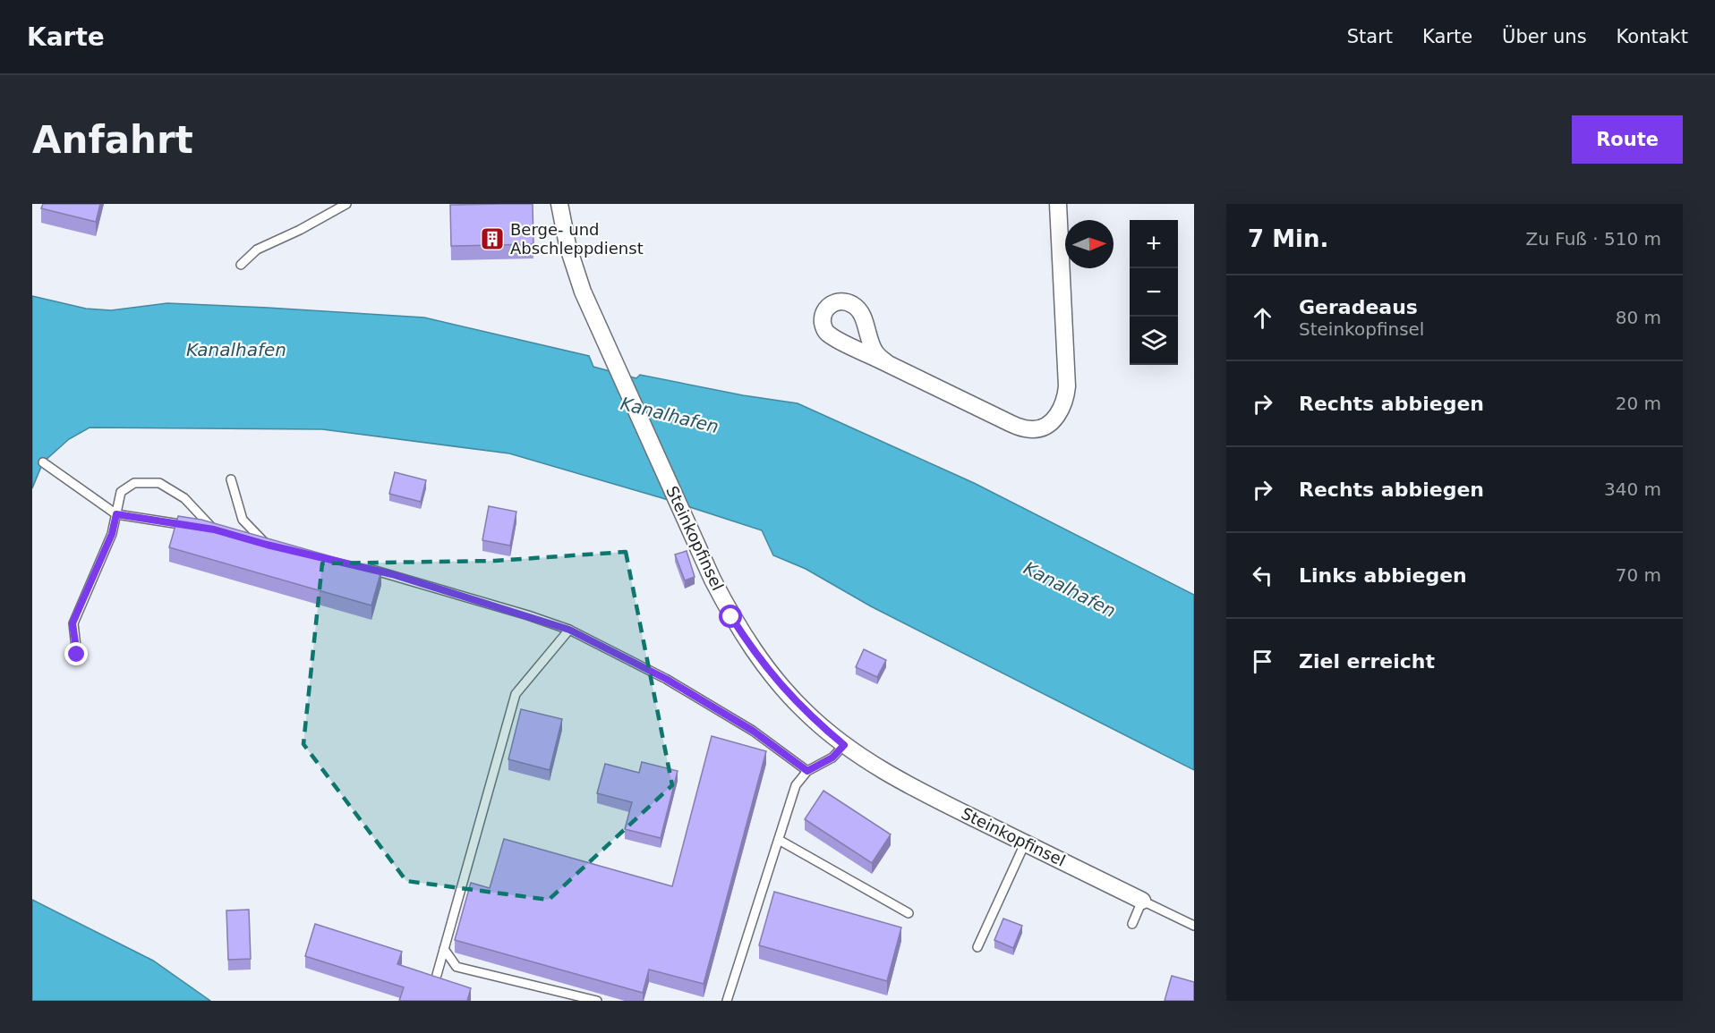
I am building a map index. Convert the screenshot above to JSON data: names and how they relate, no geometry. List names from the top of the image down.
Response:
{
  "streets": {
    "street": ["Steinkopfinsel"]
  },
  "water": ["Kanalhafen"],
  "places": {
    "building": ["Berge- und Abschleppdienst"]
  },
  "north": "right",
  "page": {
    "header": "Karte",
    "nav": [
      "Start",
      "Karte",
      "Über uns",
      "Kontakt"
    ],
    "buttons": "Route",
    "title": "Anfahrt",
    "heading": ["7 Min.", "Zu Fuß · 510 m"],
    "map_buttons": ["+", "−"],
    "list": [
      ["Geradeaus", "Steinkopfinsel", "80 m"],
      ["Rechts abbiegen", "20 m"],
      ["Rechts abbiegen", "340 m"],
      ["Links abbiegen", "70 m"],
      "Ziel erreicht"
    ]
  }
}
